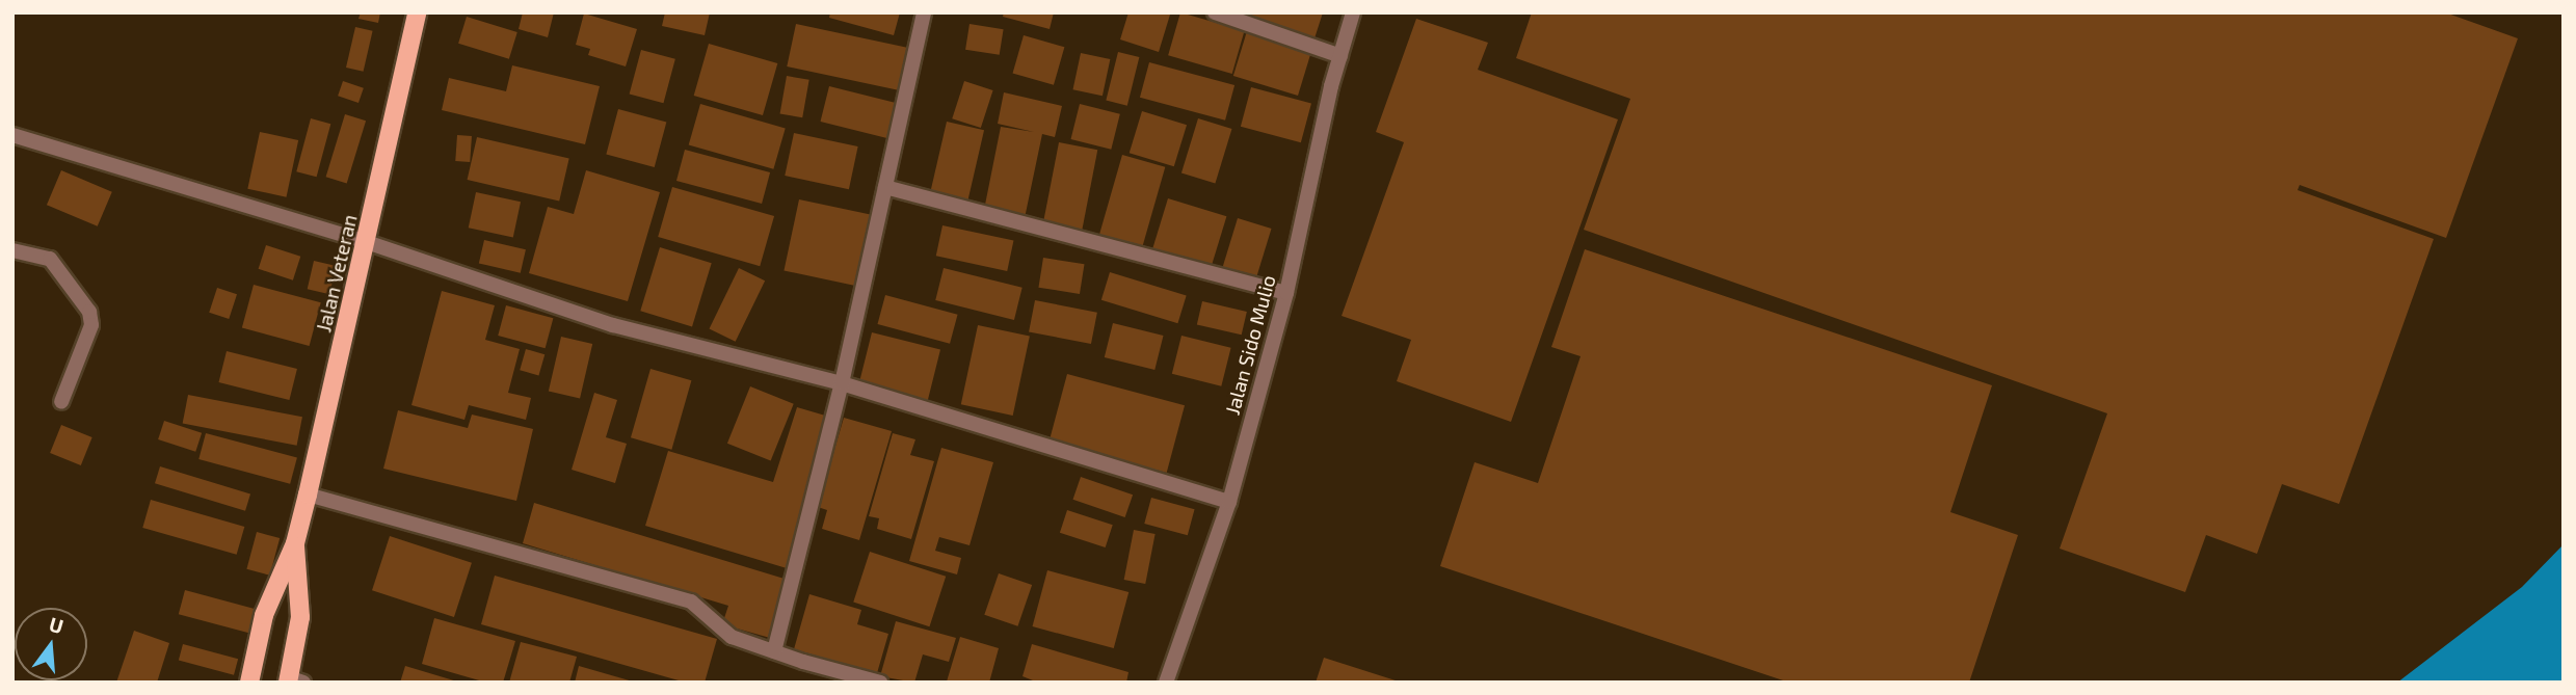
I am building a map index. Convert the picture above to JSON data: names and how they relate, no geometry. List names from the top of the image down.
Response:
{
  "streets": {
    "main road": ["Jalan Veteran"],
    "street": ["Jalan Sido Mulio"]
  },
  "north": "top"
}
